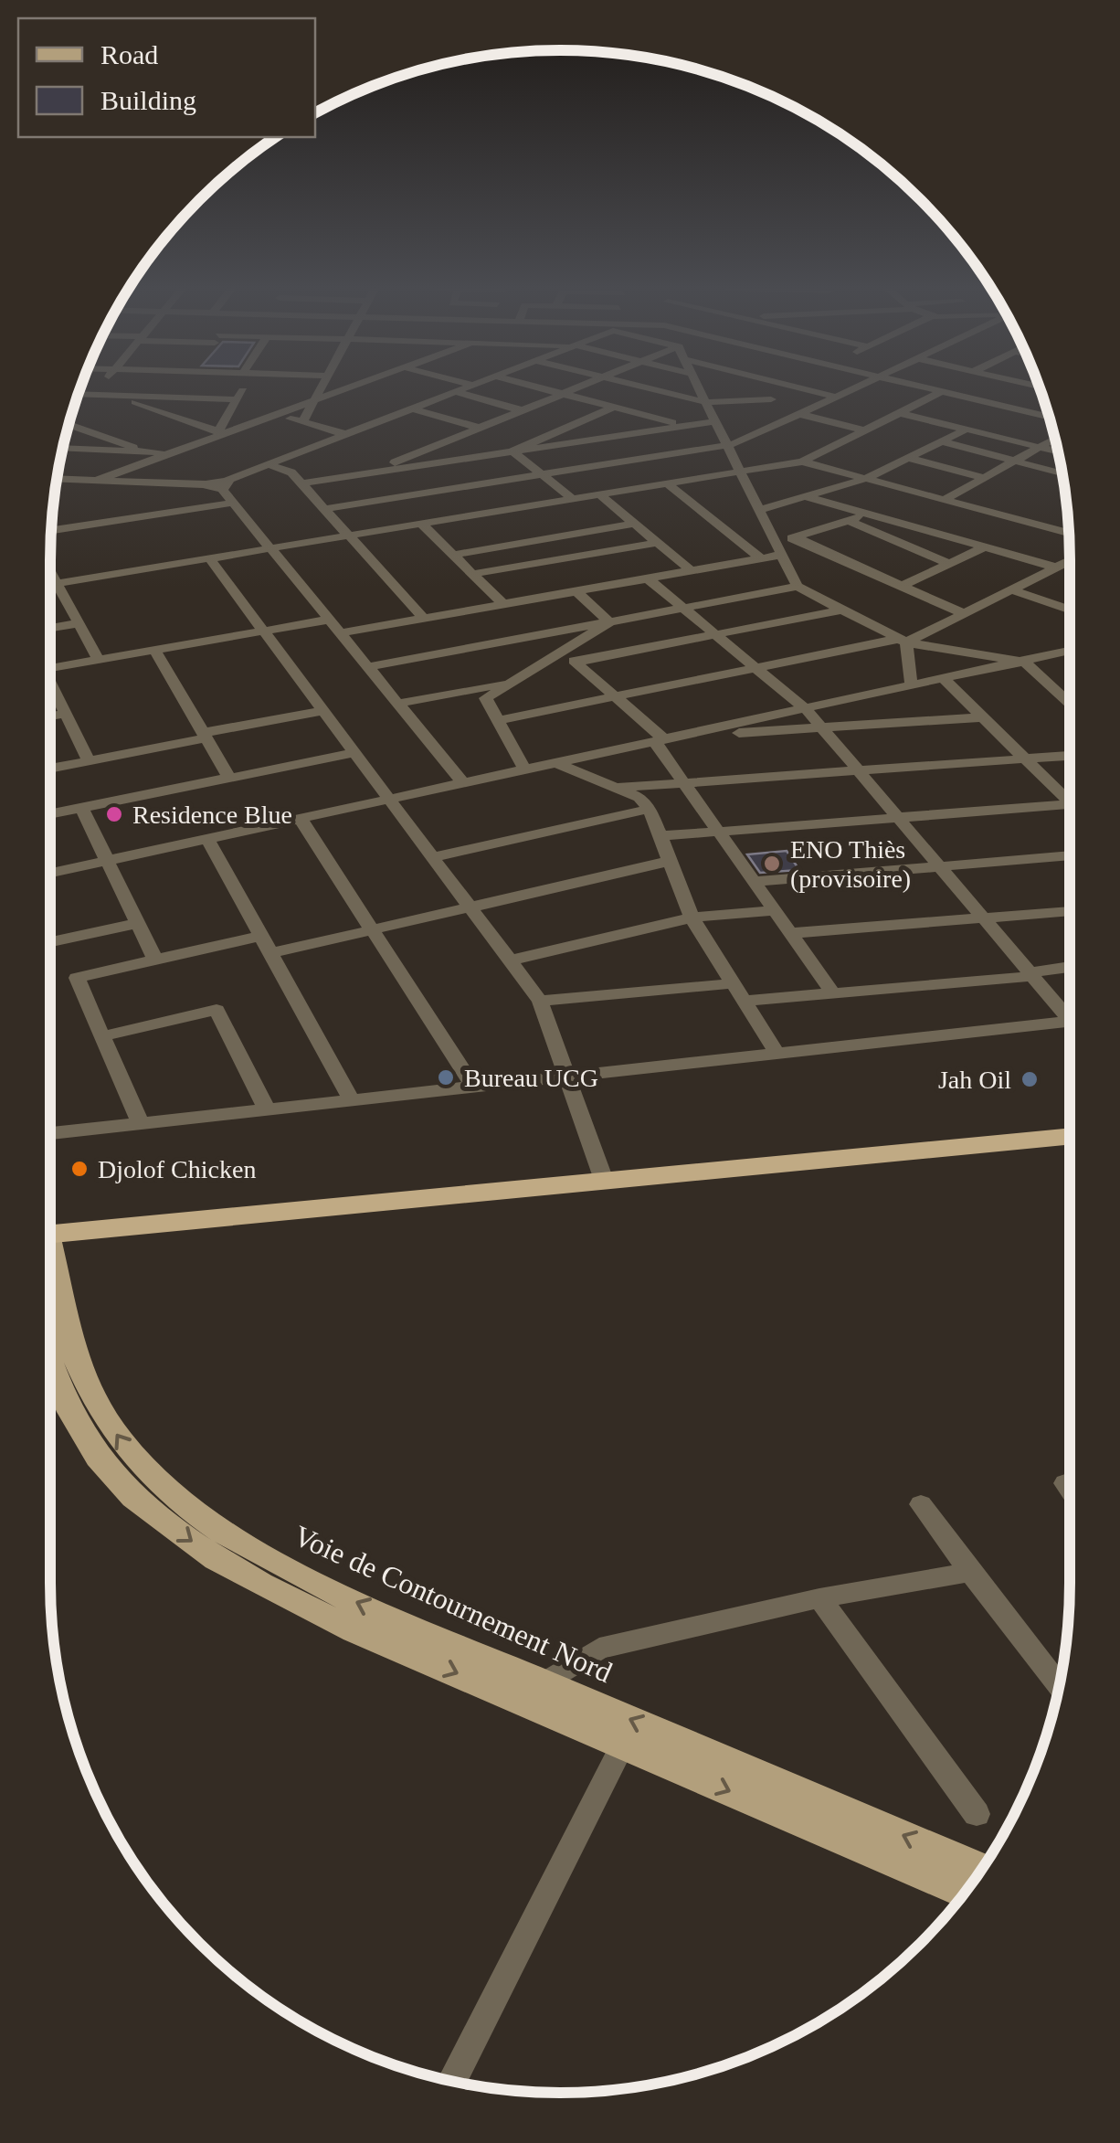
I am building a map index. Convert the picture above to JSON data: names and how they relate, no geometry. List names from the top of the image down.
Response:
{
  "streets": {
    "main road": ["Voie de Contournement Nord"]
  },
  "places": [
    "Residence Blue",
    "ENO Thiès (provisoire)",
    "Bureau UCG",
    "Jah Oil",
    "Djolof Chicken"
  ],
  "legend": ["Road", "Building"]
}
